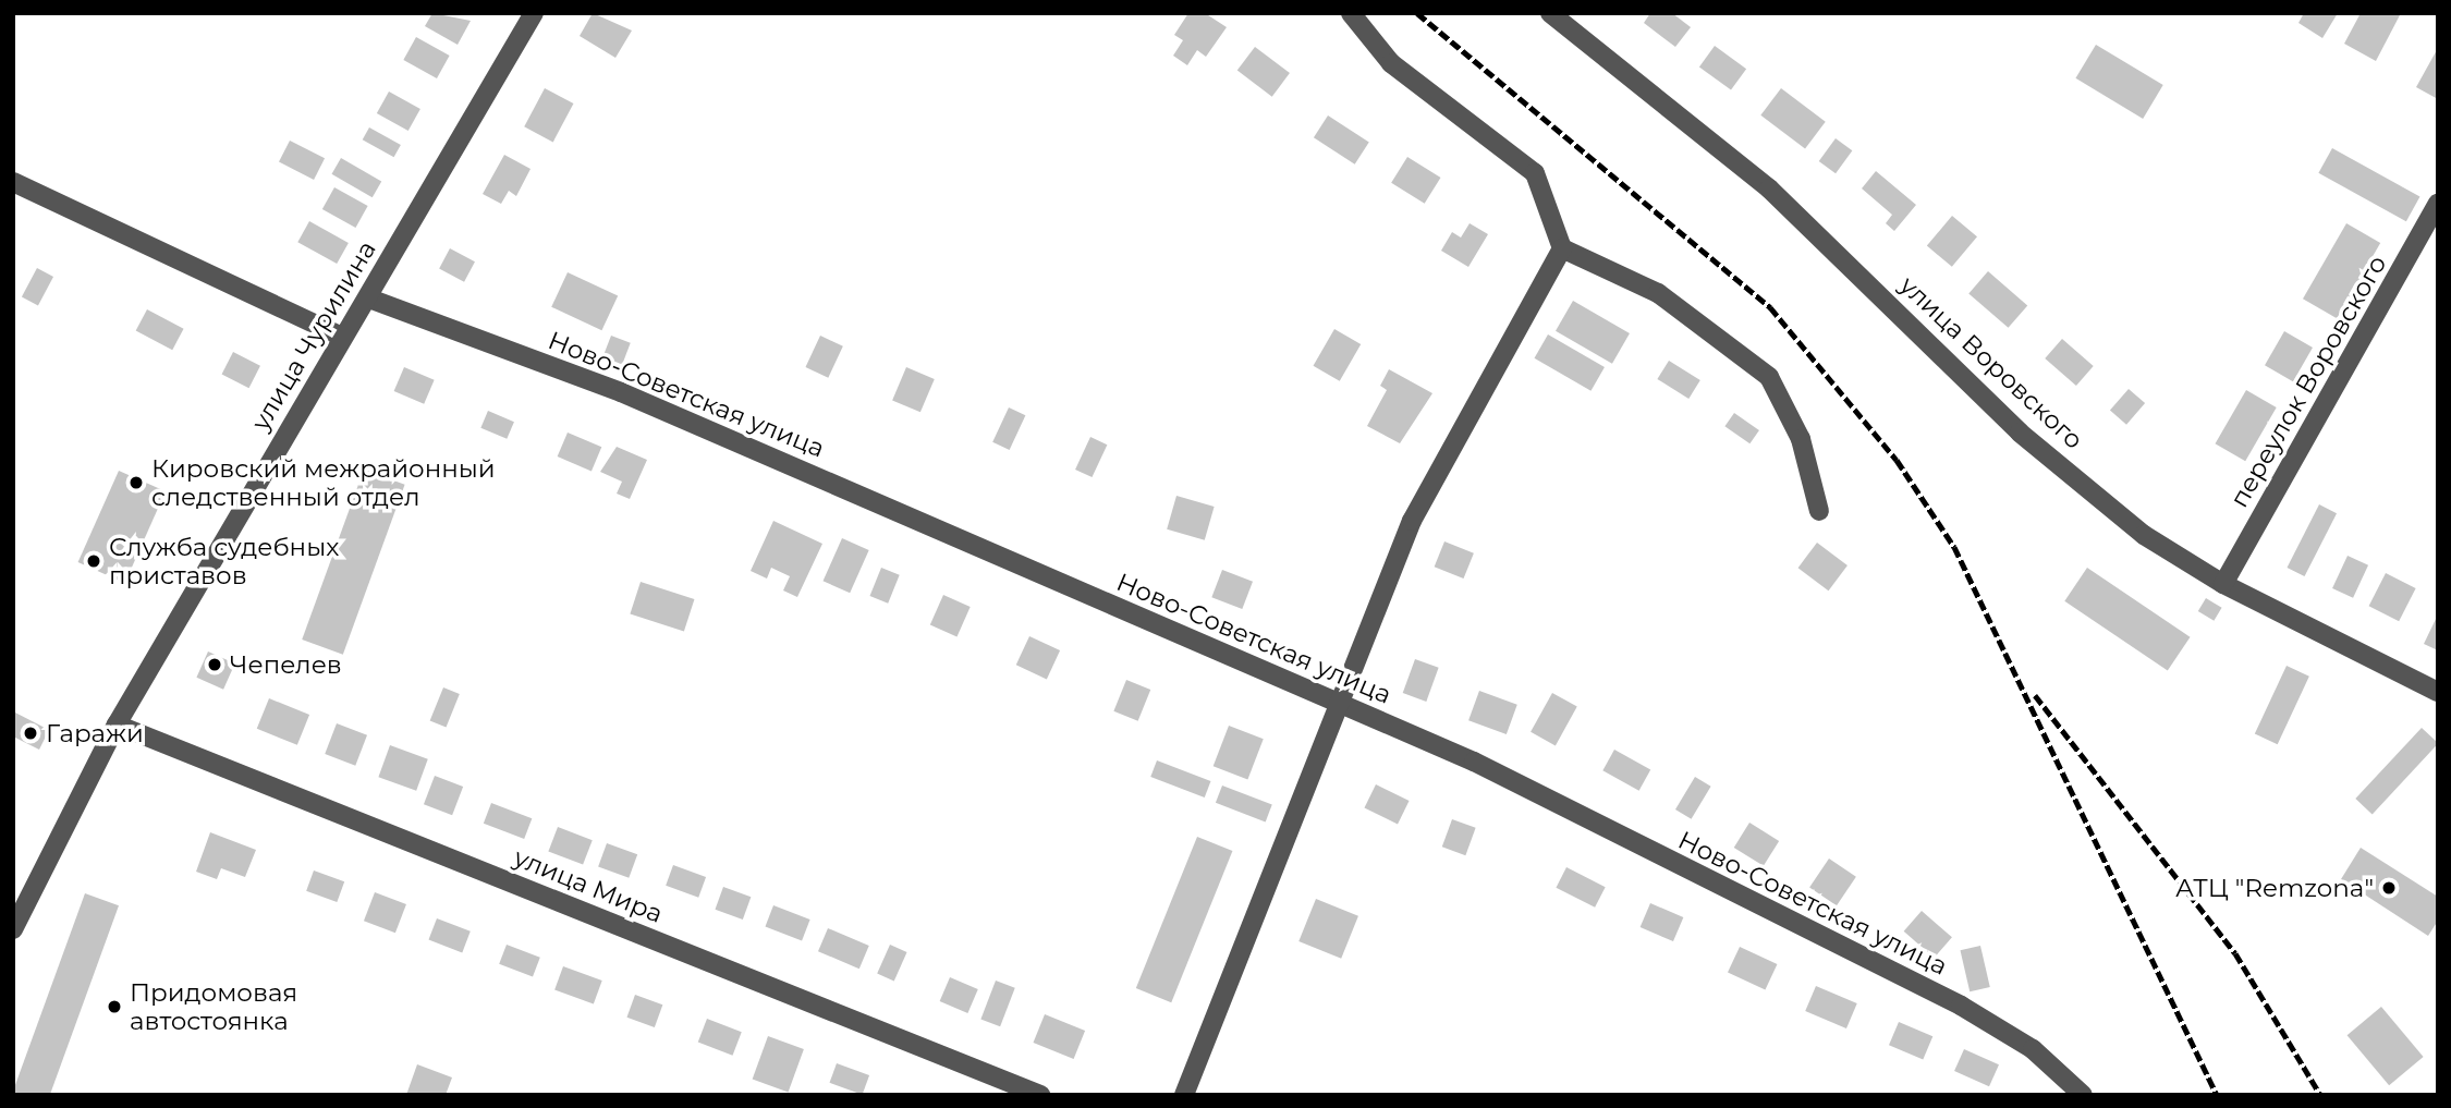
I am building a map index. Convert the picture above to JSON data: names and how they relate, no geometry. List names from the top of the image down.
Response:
{
  "streets": {
    "street": [
      "улица Чурилина",
      "улица Воровского",
      "переулок Воровского",
      "Ново-Советская улица",
      "улица Мира"
    ]
  },
  "crossings": [
    ["улица Чурилина", "Ново-Советская улица"],
    ["улица Чурилина", "улица Мира"],
    ["улица Воровского", "переулок Воровского"]
  ],
  "places": [
    "Кировский межрайонный следственный отдел",
    "Служба судебных приставов",
    "Чепелев",
    "Гаражи",
    "АТЦ \"Remzona\"",
    "Придомовая автостоянка"
  ]
}
